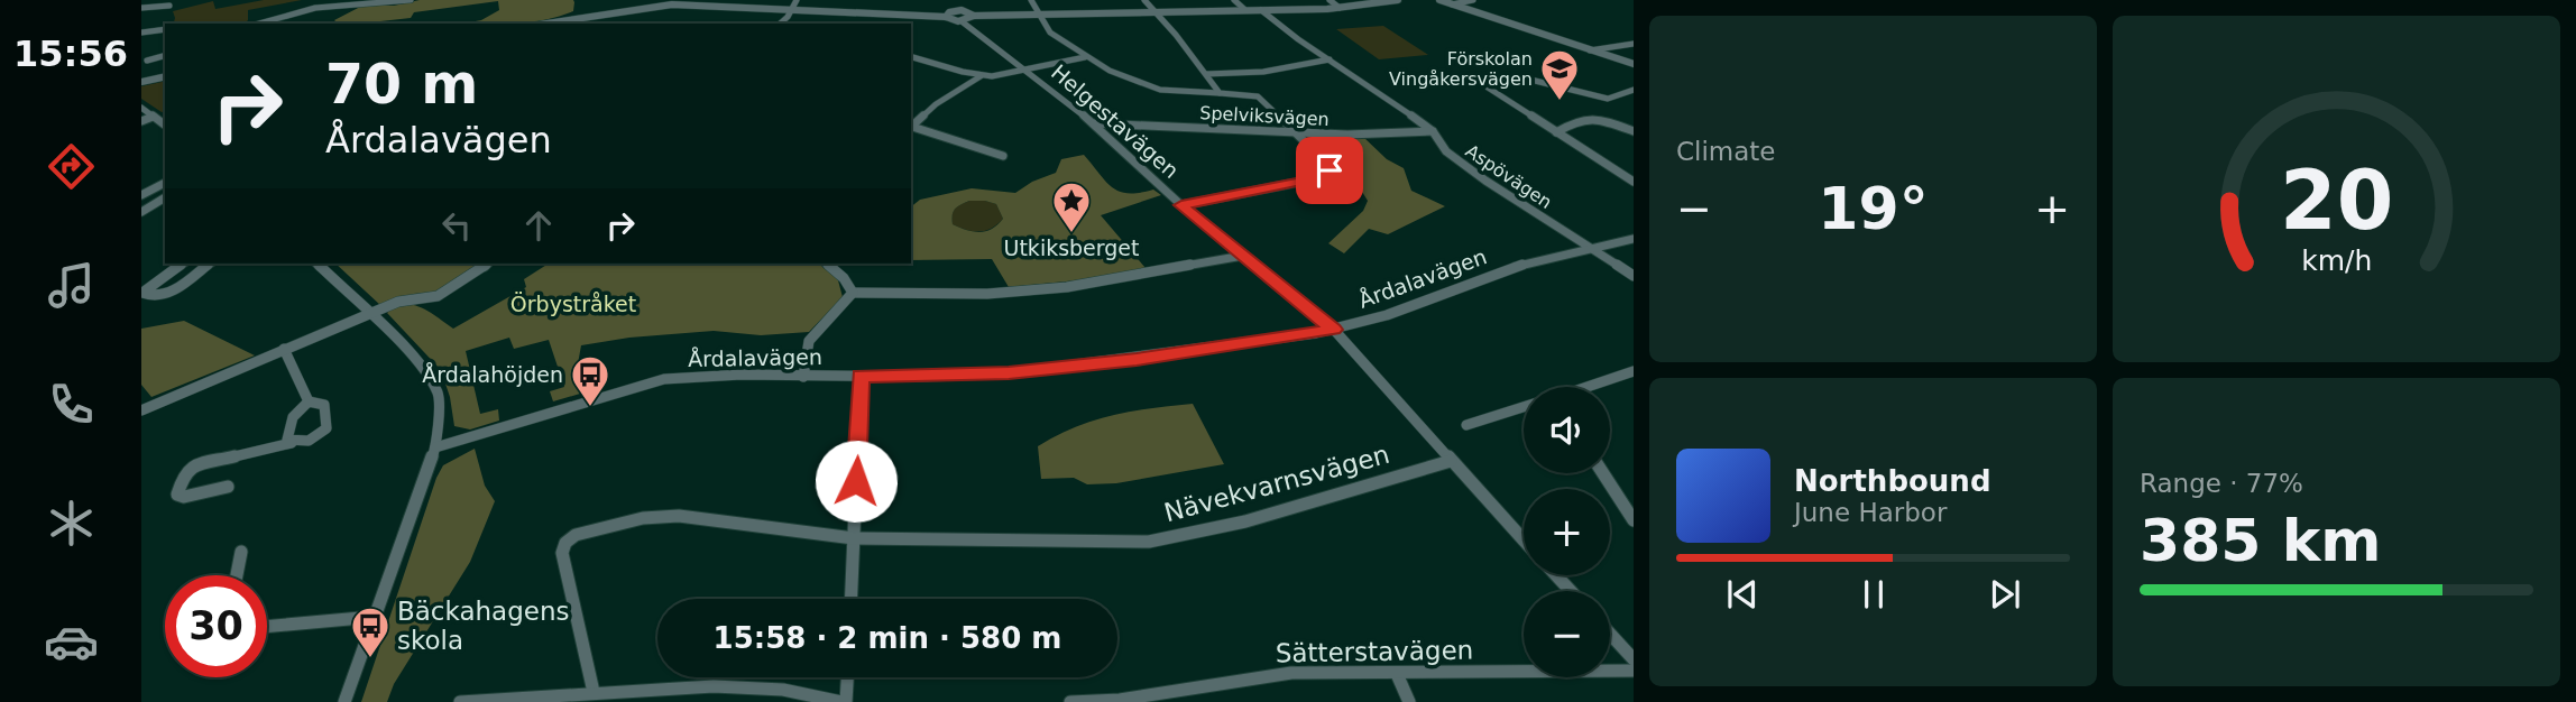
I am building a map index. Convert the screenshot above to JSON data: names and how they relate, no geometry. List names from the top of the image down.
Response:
{
  "streets": {
    "street": [
      "Spelviksvägen",
      "Helgestavägen",
      "Aspövägen",
      "Årdalavägen",
      "Nävekvarnsvägen",
      "Sätterstavägen"
    ]
  },
  "crossings": [
    ["Spelviksvägen", "Helgestavägen"],
    ["Spelviksvägen", "Aspövägen"],
    ["Helgestavägen", "Årdalavägen"],
    ["Helgestavägen", "Nävekvarnsvägen"],
    ["Aspövägen", "Årdalavägen"]
  ],
  "parks": ["Örbystråket"],
  "places": {
    "school or university": ["Förskolan Vingåkersvägen"],
    "place": ["Utkiksberget"],
    "bus stop": ["Årdalahöjden", "Bäckahagens skola"]
  },
  "page": {
    "tabs": "15:56",
    "tile": [
      "Climate",
      ["Range · 77%", "385 km"]
    ],
    "turn": ["70 m", "Årdalavägen"],
    "heat": ["−", "19°", "+"],
    "map_buttons": ["+", "−"],
    "song": ["Northbound", "June Harbor"],
    "limit": "30",
    "trip": "15:58 · 2 min · 580 m",
    "gauge": ["20", "km/h"]
  }
}
